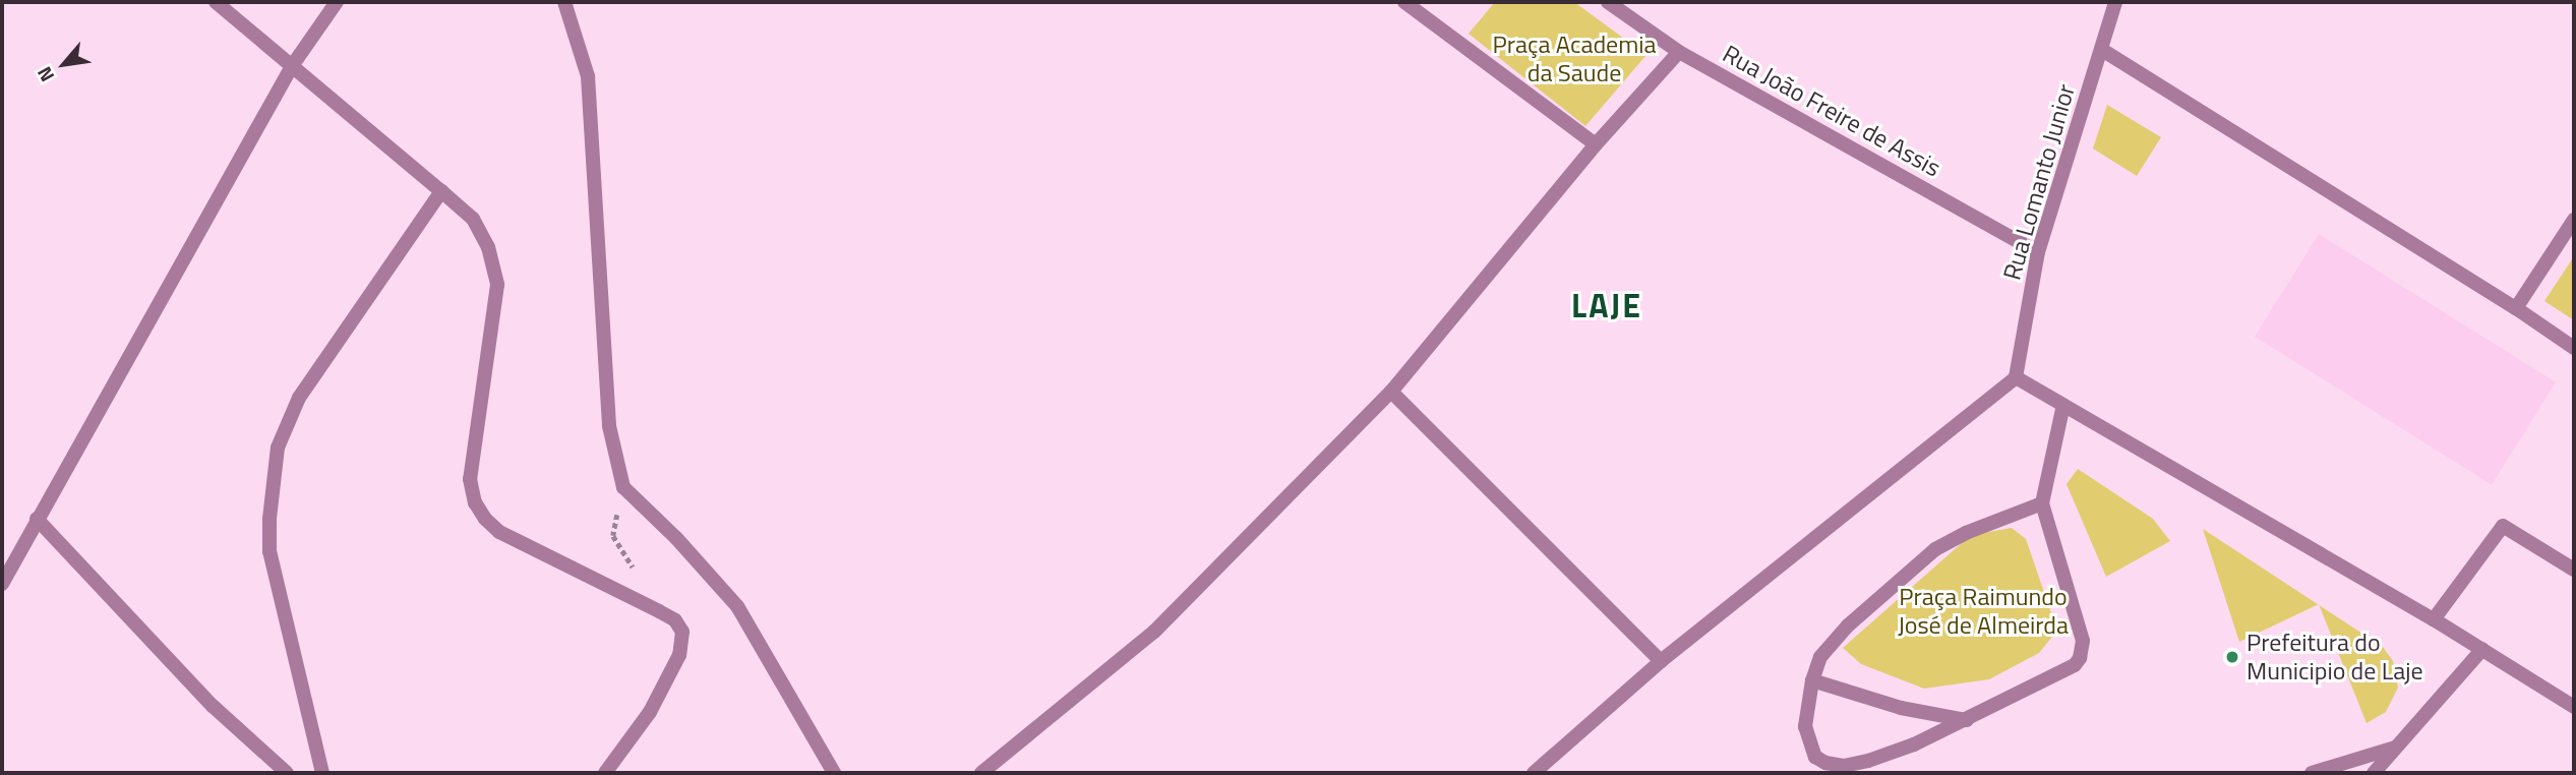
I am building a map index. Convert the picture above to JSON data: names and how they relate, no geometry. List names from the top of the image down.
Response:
{
  "streets": {
    "street": ["Rua João Freire de Assis", "Rua Lomanto Junior"]
  },
  "crossings": [
    ["Rua João Freire de Assis", "Rua Lomanto Junior"]
  ],
  "districts": ["LAJE"],
  "parks": ["Praça Academia da Saude", "Praça Raimundo José de Almeirda"],
  "places": ["Prefeitura do Municipio de Laje"],
  "north": "bottom left"
}
